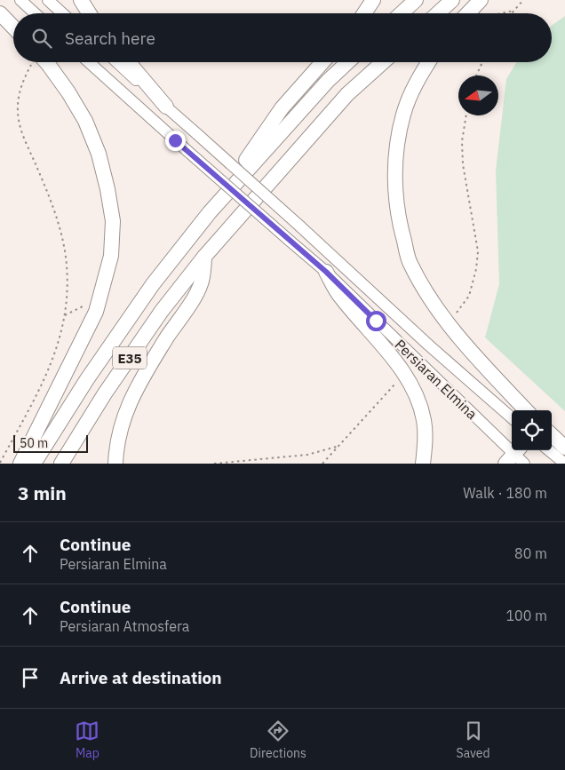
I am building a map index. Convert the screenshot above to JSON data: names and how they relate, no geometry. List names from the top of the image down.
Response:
{
  "streets": {
    "highway": ["E35"],
    "main road": ["Persiaran Elmina"]
  },
  "scale_bar": "50 m",
  "north": "left",
  "page": {
    "search": "Search here",
    "scale": "50 m",
    "heading": ["3 min", "Walk · 180 m"],
    "list": [
      ["Continue", "Persiaran Elmina", "80 m"],
      ["Continue", "Persiaran Atmosfera", "100 m"],
      "Arrive at destination"
    ],
    "nav": ["Map", "Directions", "Saved"]
  }
}
